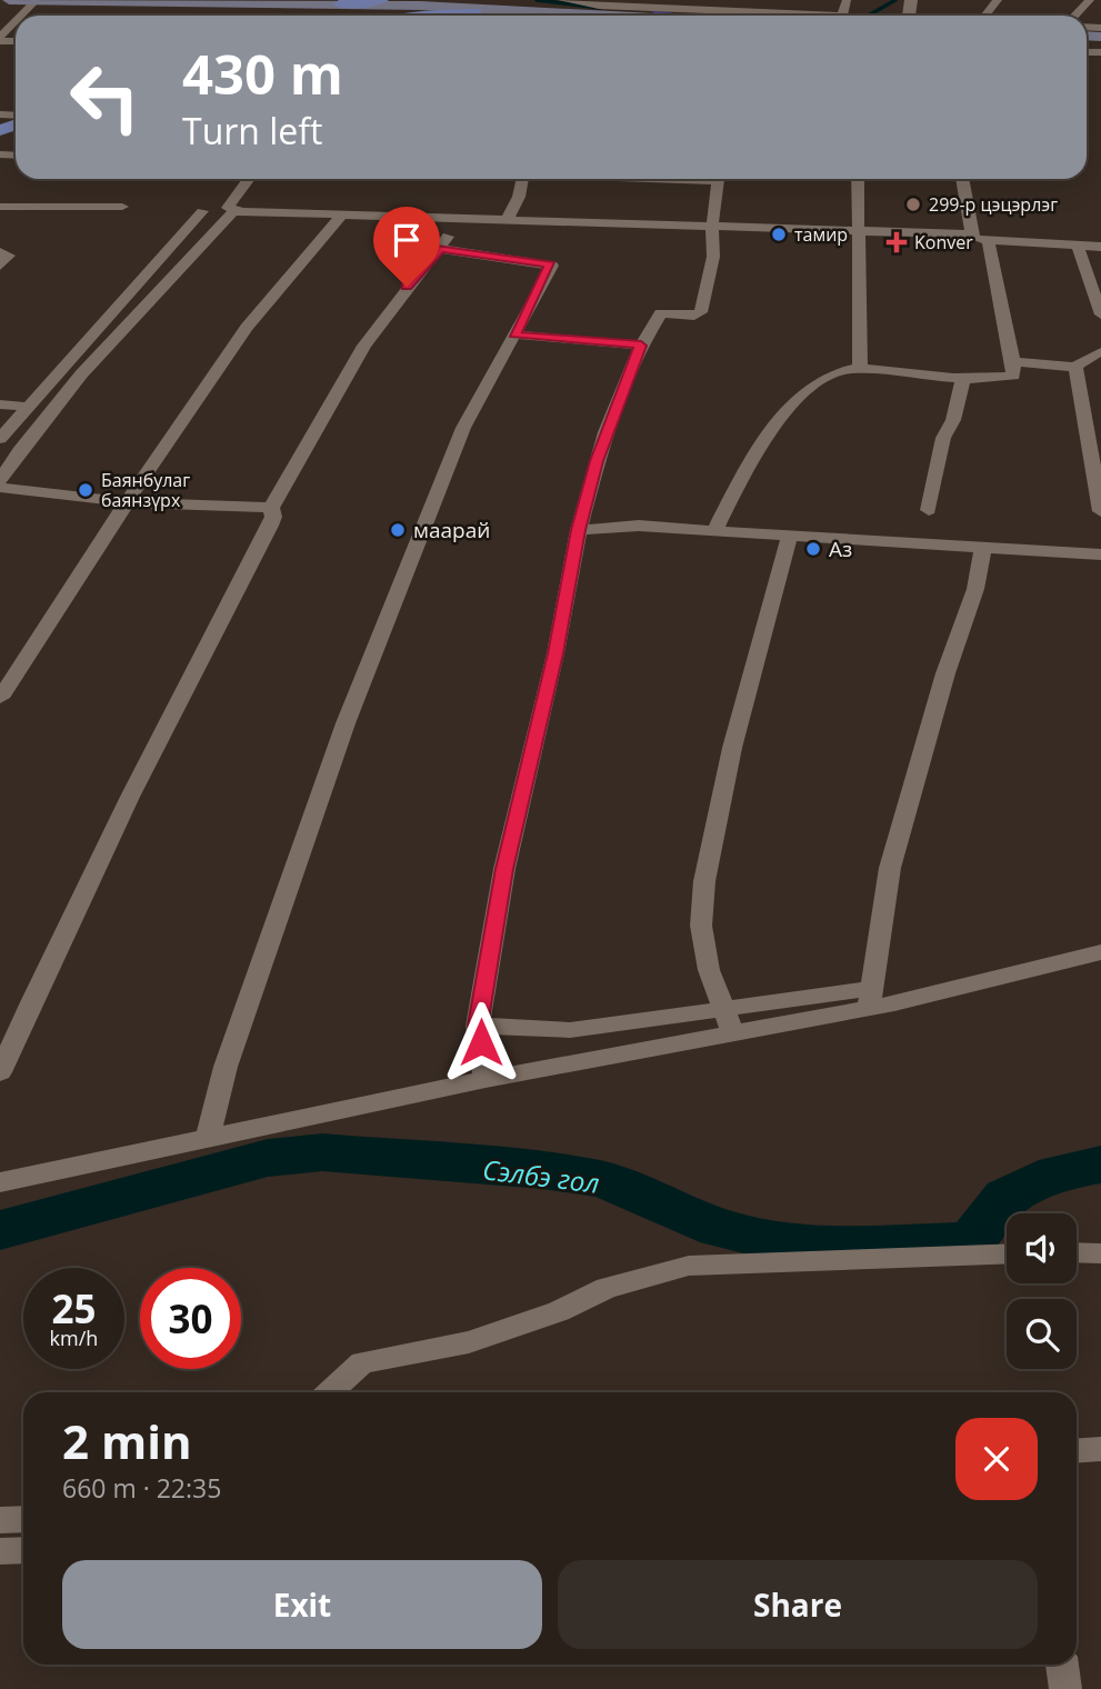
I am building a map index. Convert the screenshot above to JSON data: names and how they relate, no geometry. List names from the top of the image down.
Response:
{
  "water": ["Сэлбэ гол"],
  "places": {
    "other": [
      "299-р цэцэрлэг",
      "тамир",
      "Баянбулаг баянзүрх",
      "маарай",
      "Аз"
    ],
    "health": ["Konver"]
  },
  "page": {
    "turn": ["430 m", "Turn left"],
    "speed": "25 km/h",
    "limit": "30",
    "heading": ["2 min", "660 m · 22:35"],
    "buttons": ["Exit", "Share"]
  }
}
